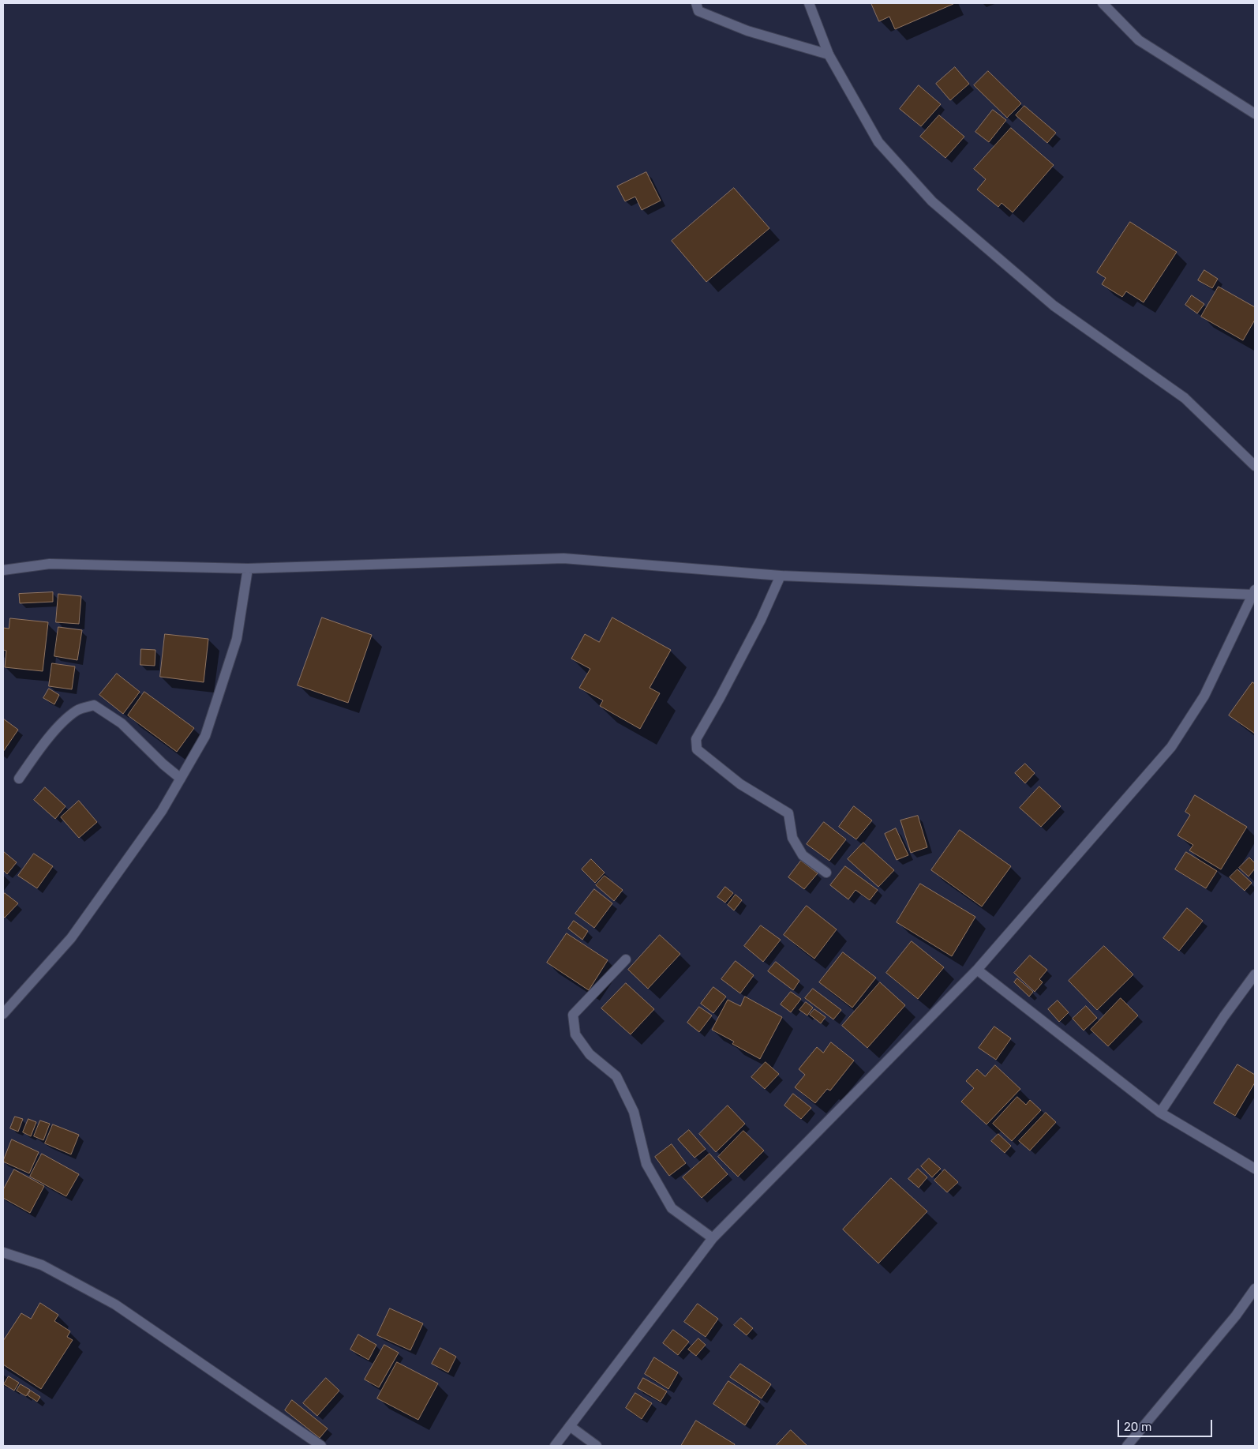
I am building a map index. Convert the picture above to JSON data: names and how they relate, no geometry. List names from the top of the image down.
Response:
{
  "scale_bar": "20 m"
}
